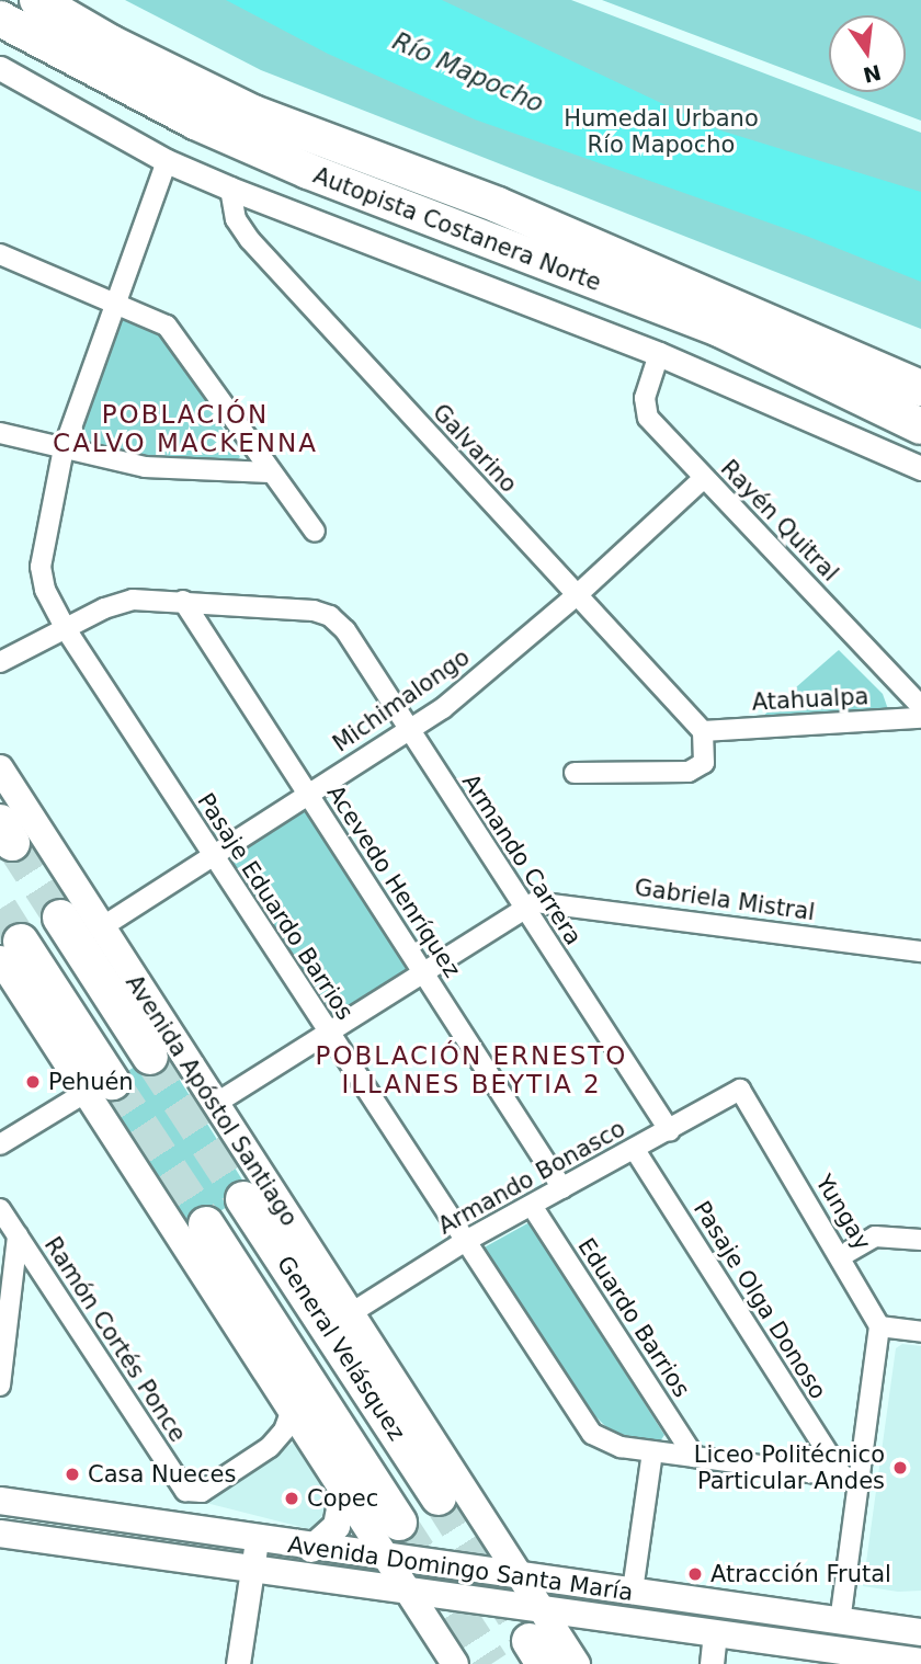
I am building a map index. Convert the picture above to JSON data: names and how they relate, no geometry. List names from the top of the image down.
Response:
{
  "streets": {
    "highway": ["Autopista Costanera Norte", "General Velásquez"],
    "main road": ["Avenida Apóstol Santiago", "Avenida Domingo Santa María"],
    "street": [
      "Galvarino",
      "Rayén Quitral",
      "Atahualpa",
      "Michimalongo",
      "Armando Carrera",
      "Acevedo Henríquez",
      "Gabriela Mistral",
      "Pasaje Eduardo Barrios",
      "Armando Bonasco",
      "Yungay",
      "Pasaje Olga Donoso",
      "Eduardo Barrios",
      "Ramón Cortés Ponce"
    ]
  },
  "crossings": [
    ["Galvarino", "Atahualpa"],
    ["Galvarino", "Michimalongo"],
    ["Rayén Quitral", "Michimalongo"],
    ["Michimalongo", "Armando Carrera"],
    ["Michimalongo", "Acevedo Henríquez"],
    ["Michimalongo", "Pasaje Eduardo Barrios"],
    ["Michimalongo", "Avenida Apóstol Santiago"],
    ["Armando Carrera", "Acevedo Henríquez"],
    ["Armando Carrera", "Gabriela Mistral"],
    ["Armando Carrera", "Armando Bonasco"],
    ["Acevedo Henríquez", "Armando Bonasco"],
    ["Pasaje Eduardo Barrios", "Armando Bonasco"],
    ["Pasaje Eduardo Barrios", "Pasaje Olga Donoso"],
    ["Pasaje Eduardo Barrios", "Eduardo Barrios"],
    ["Avenida Apóstol Santiago", "Armando Bonasco"],
    ["Avenida Apóstol Santiago", "Avenida Domingo Santa María"],
    ["Armando Bonasco", "Yungay"],
    ["Armando Bonasco", "Pasaje Olga Donoso"],
    ["Armando Bonasco", "Eduardo Barrios"]
  ],
  "districts": ["POBLACIÓN CALVO MACKENNA", "POBLACIÓN ERNESTO ILLANES BEYTIA 2"],
  "water": ["Río Mapocho"],
  "parks": ["Humedal Urbano Río Mapocho"],
  "places": [
    "Pehuén",
    "Liceo Politécnico Particular Andes",
    "Casa Nueces",
    "Copec",
    "Atracción Frutal"
  ],
  "north": "bottom"
}
